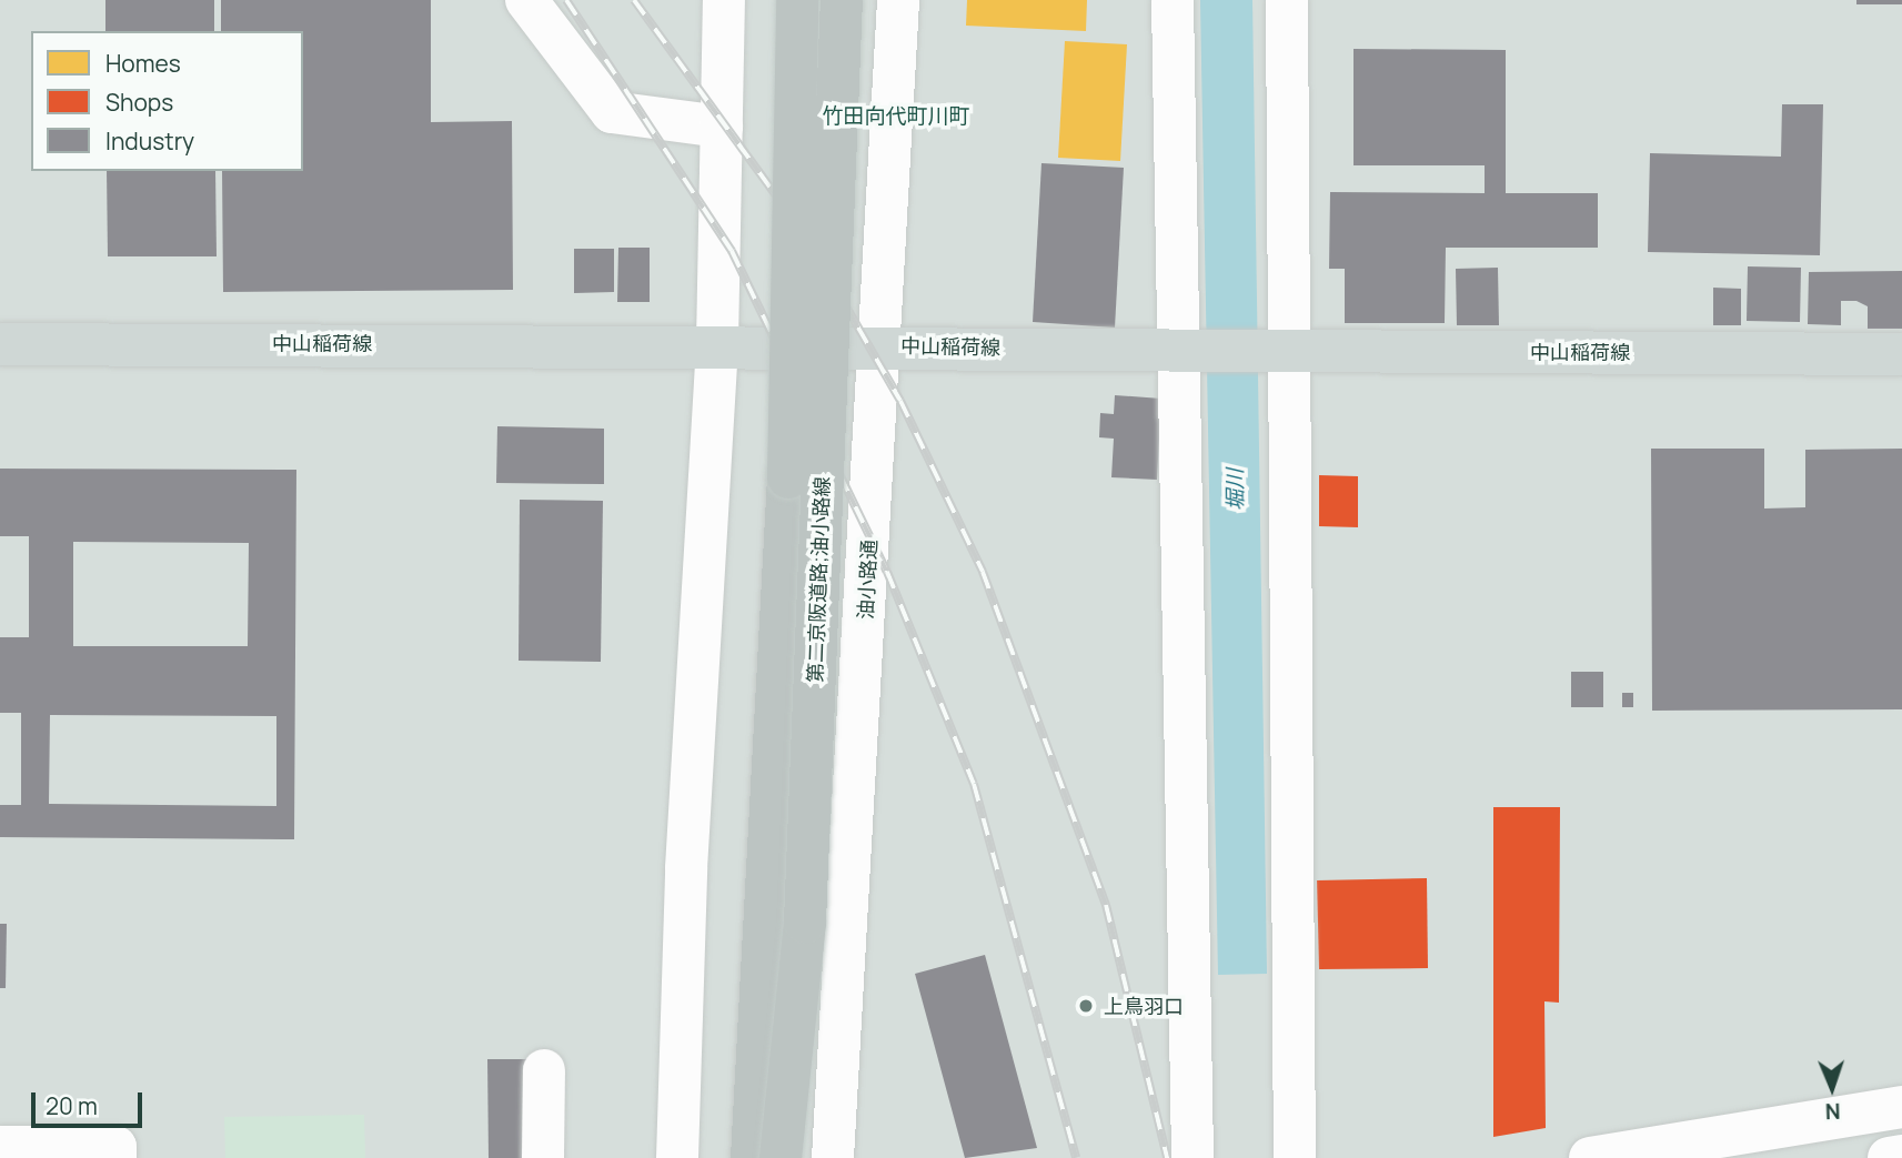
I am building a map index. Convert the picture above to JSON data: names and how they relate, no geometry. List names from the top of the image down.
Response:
{
  "streets": {
    "highway": ["第二京阪道路;油小路線"],
    "main road": ["中山稲荷線"],
    "street": ["油小路通"]
  },
  "crossings": [
    ["中山稲荷線", "油小路通"]
  ],
  "districts": ["竹田向代町川町"],
  "water": ["堀川"],
  "places": ["上鳥羽口"],
  "legend": ["Homes", "Shops", "Industry"],
  "scale_bar": "20 m",
  "north": "bottom"
}
